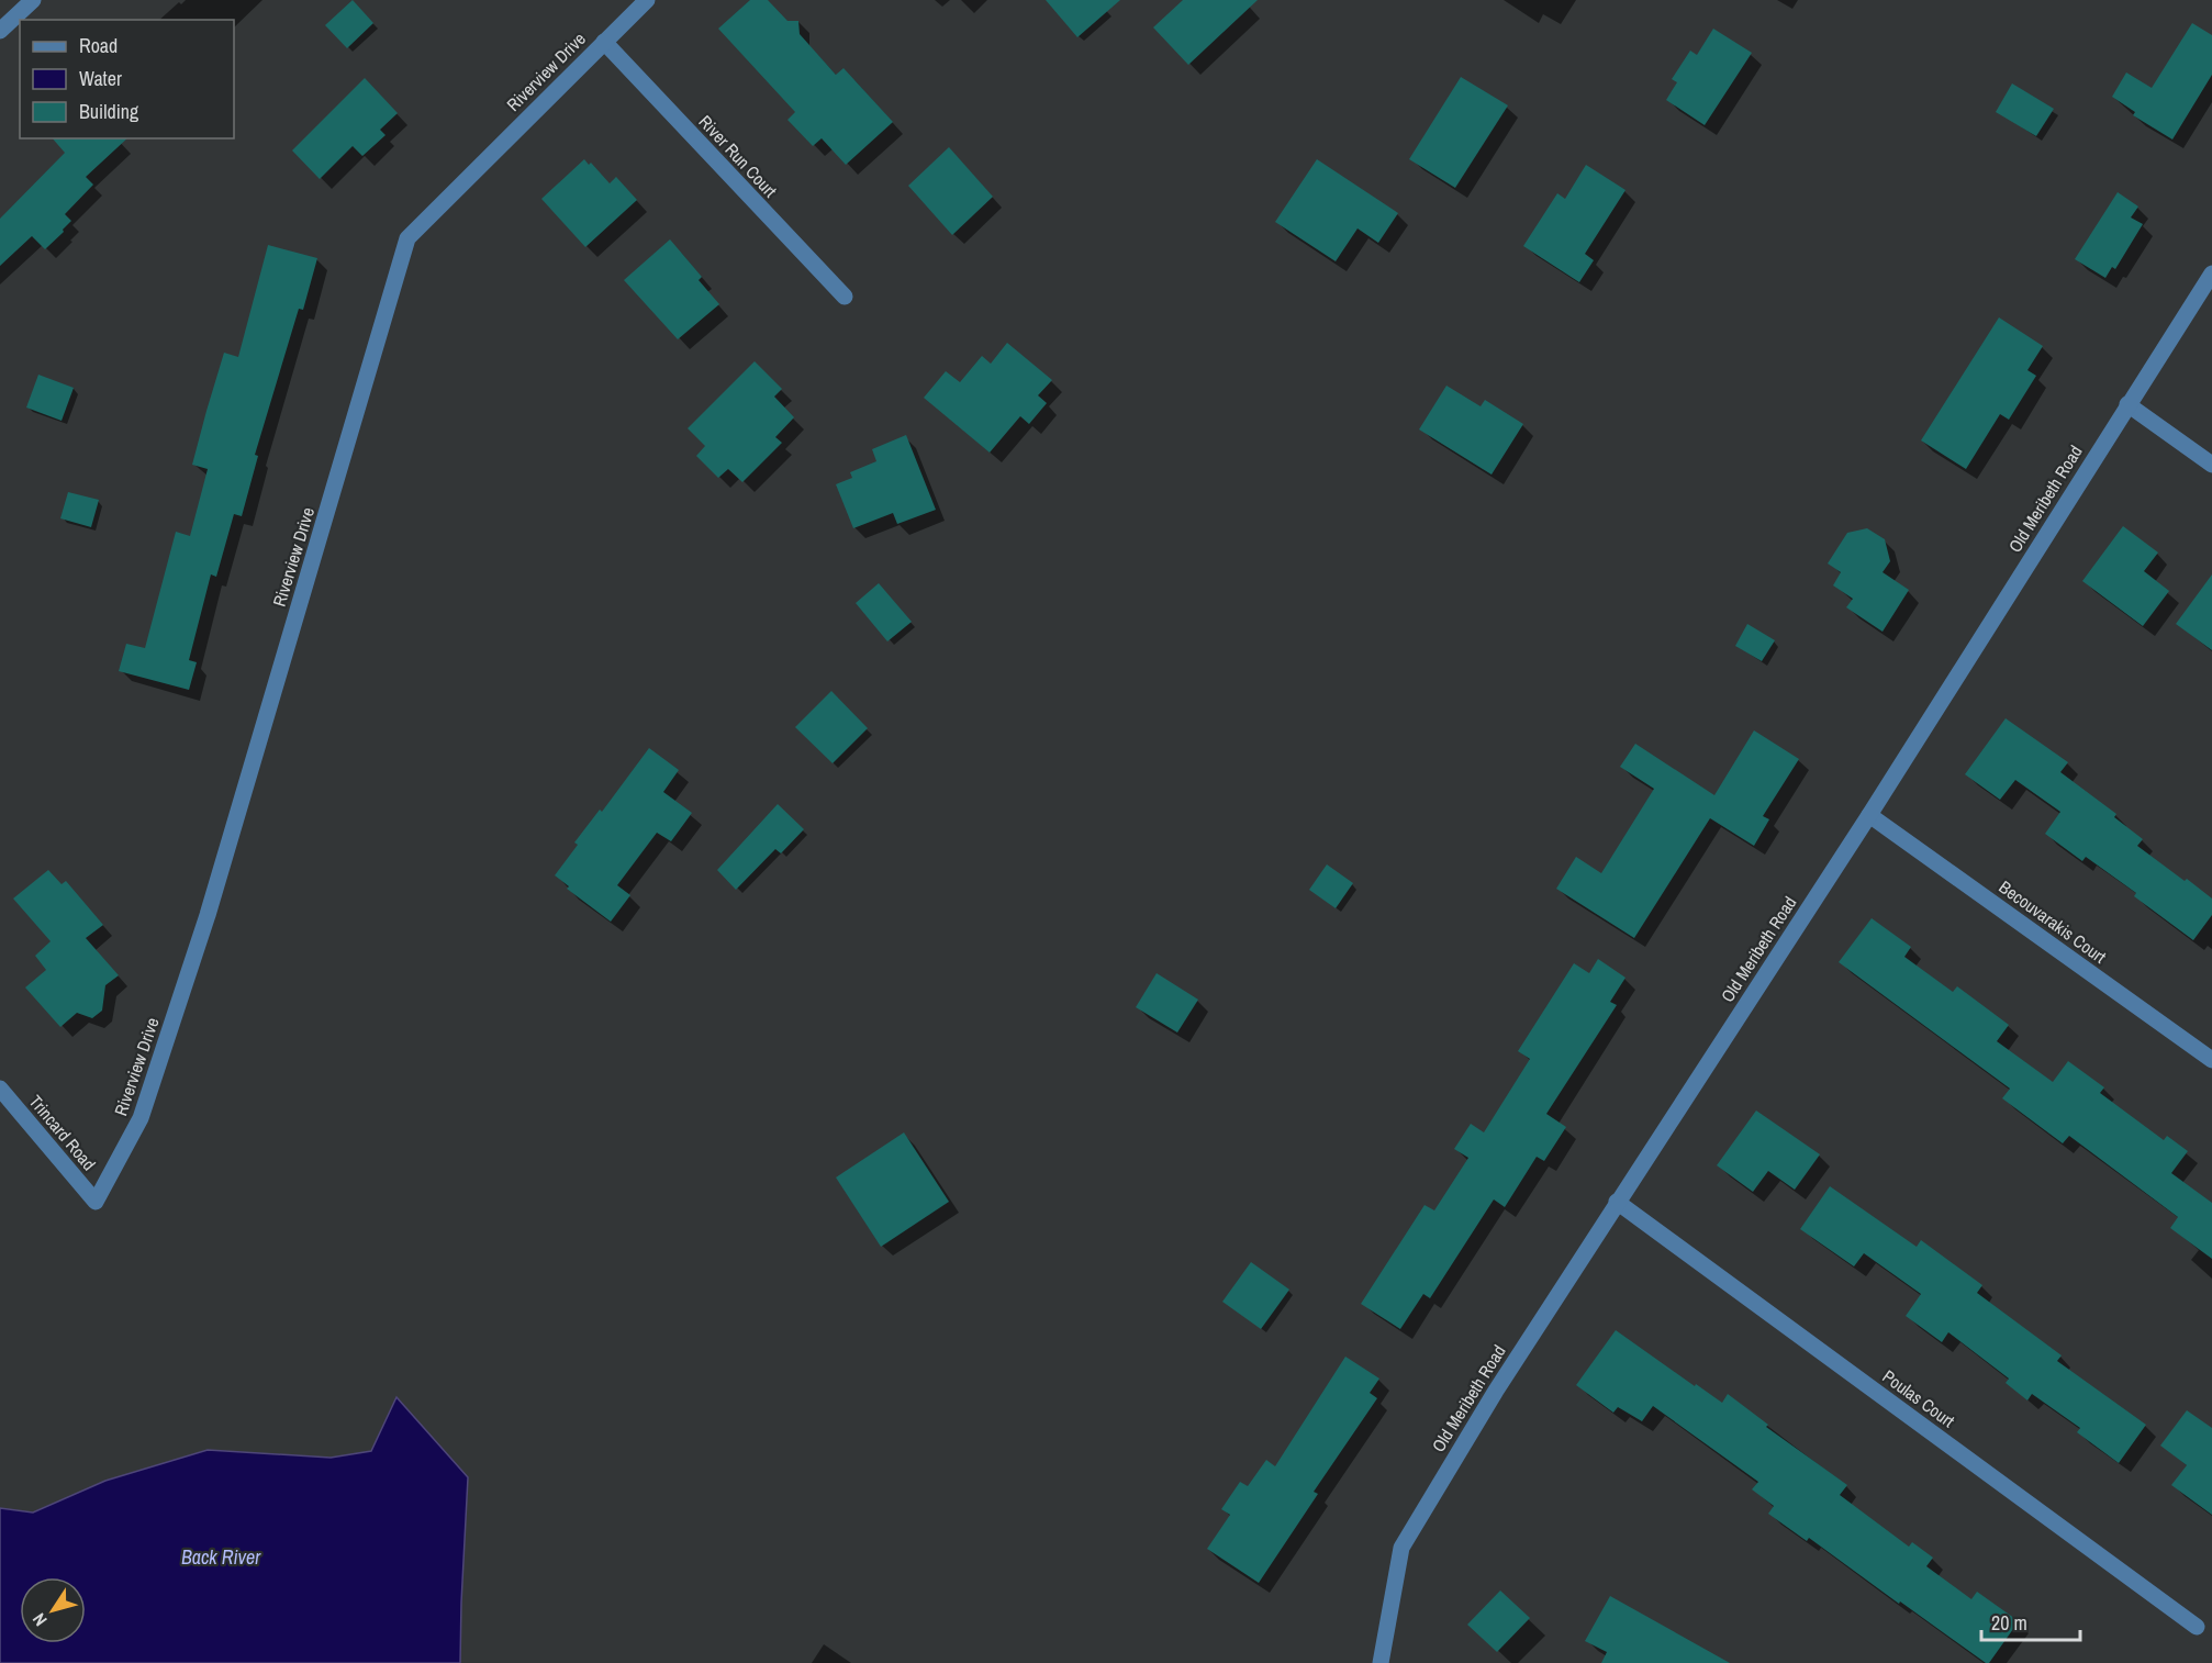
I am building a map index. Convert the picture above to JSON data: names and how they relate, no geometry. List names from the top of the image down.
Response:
{
  "streets": {
    "street": [
      "Riverview Drive",
      "River Run Court",
      "Old Meribeth Road",
      "Becouvarakis Court",
      "Trincard Road",
      "Poulas Court"
    ]
  },
  "crossings": [
    ["Riverview Drive", "River Run Court"],
    ["Riverview Drive", "Trincard Road"],
    ["Old Meribeth Road", "Becouvarakis Court"],
    ["Old Meribeth Road", "Poulas Court"]
  ],
  "water": ["Back River"],
  "legend": ["Road", "Water", "Building"],
  "scale_bar": "20 m",
  "north": "bottom left"
}
